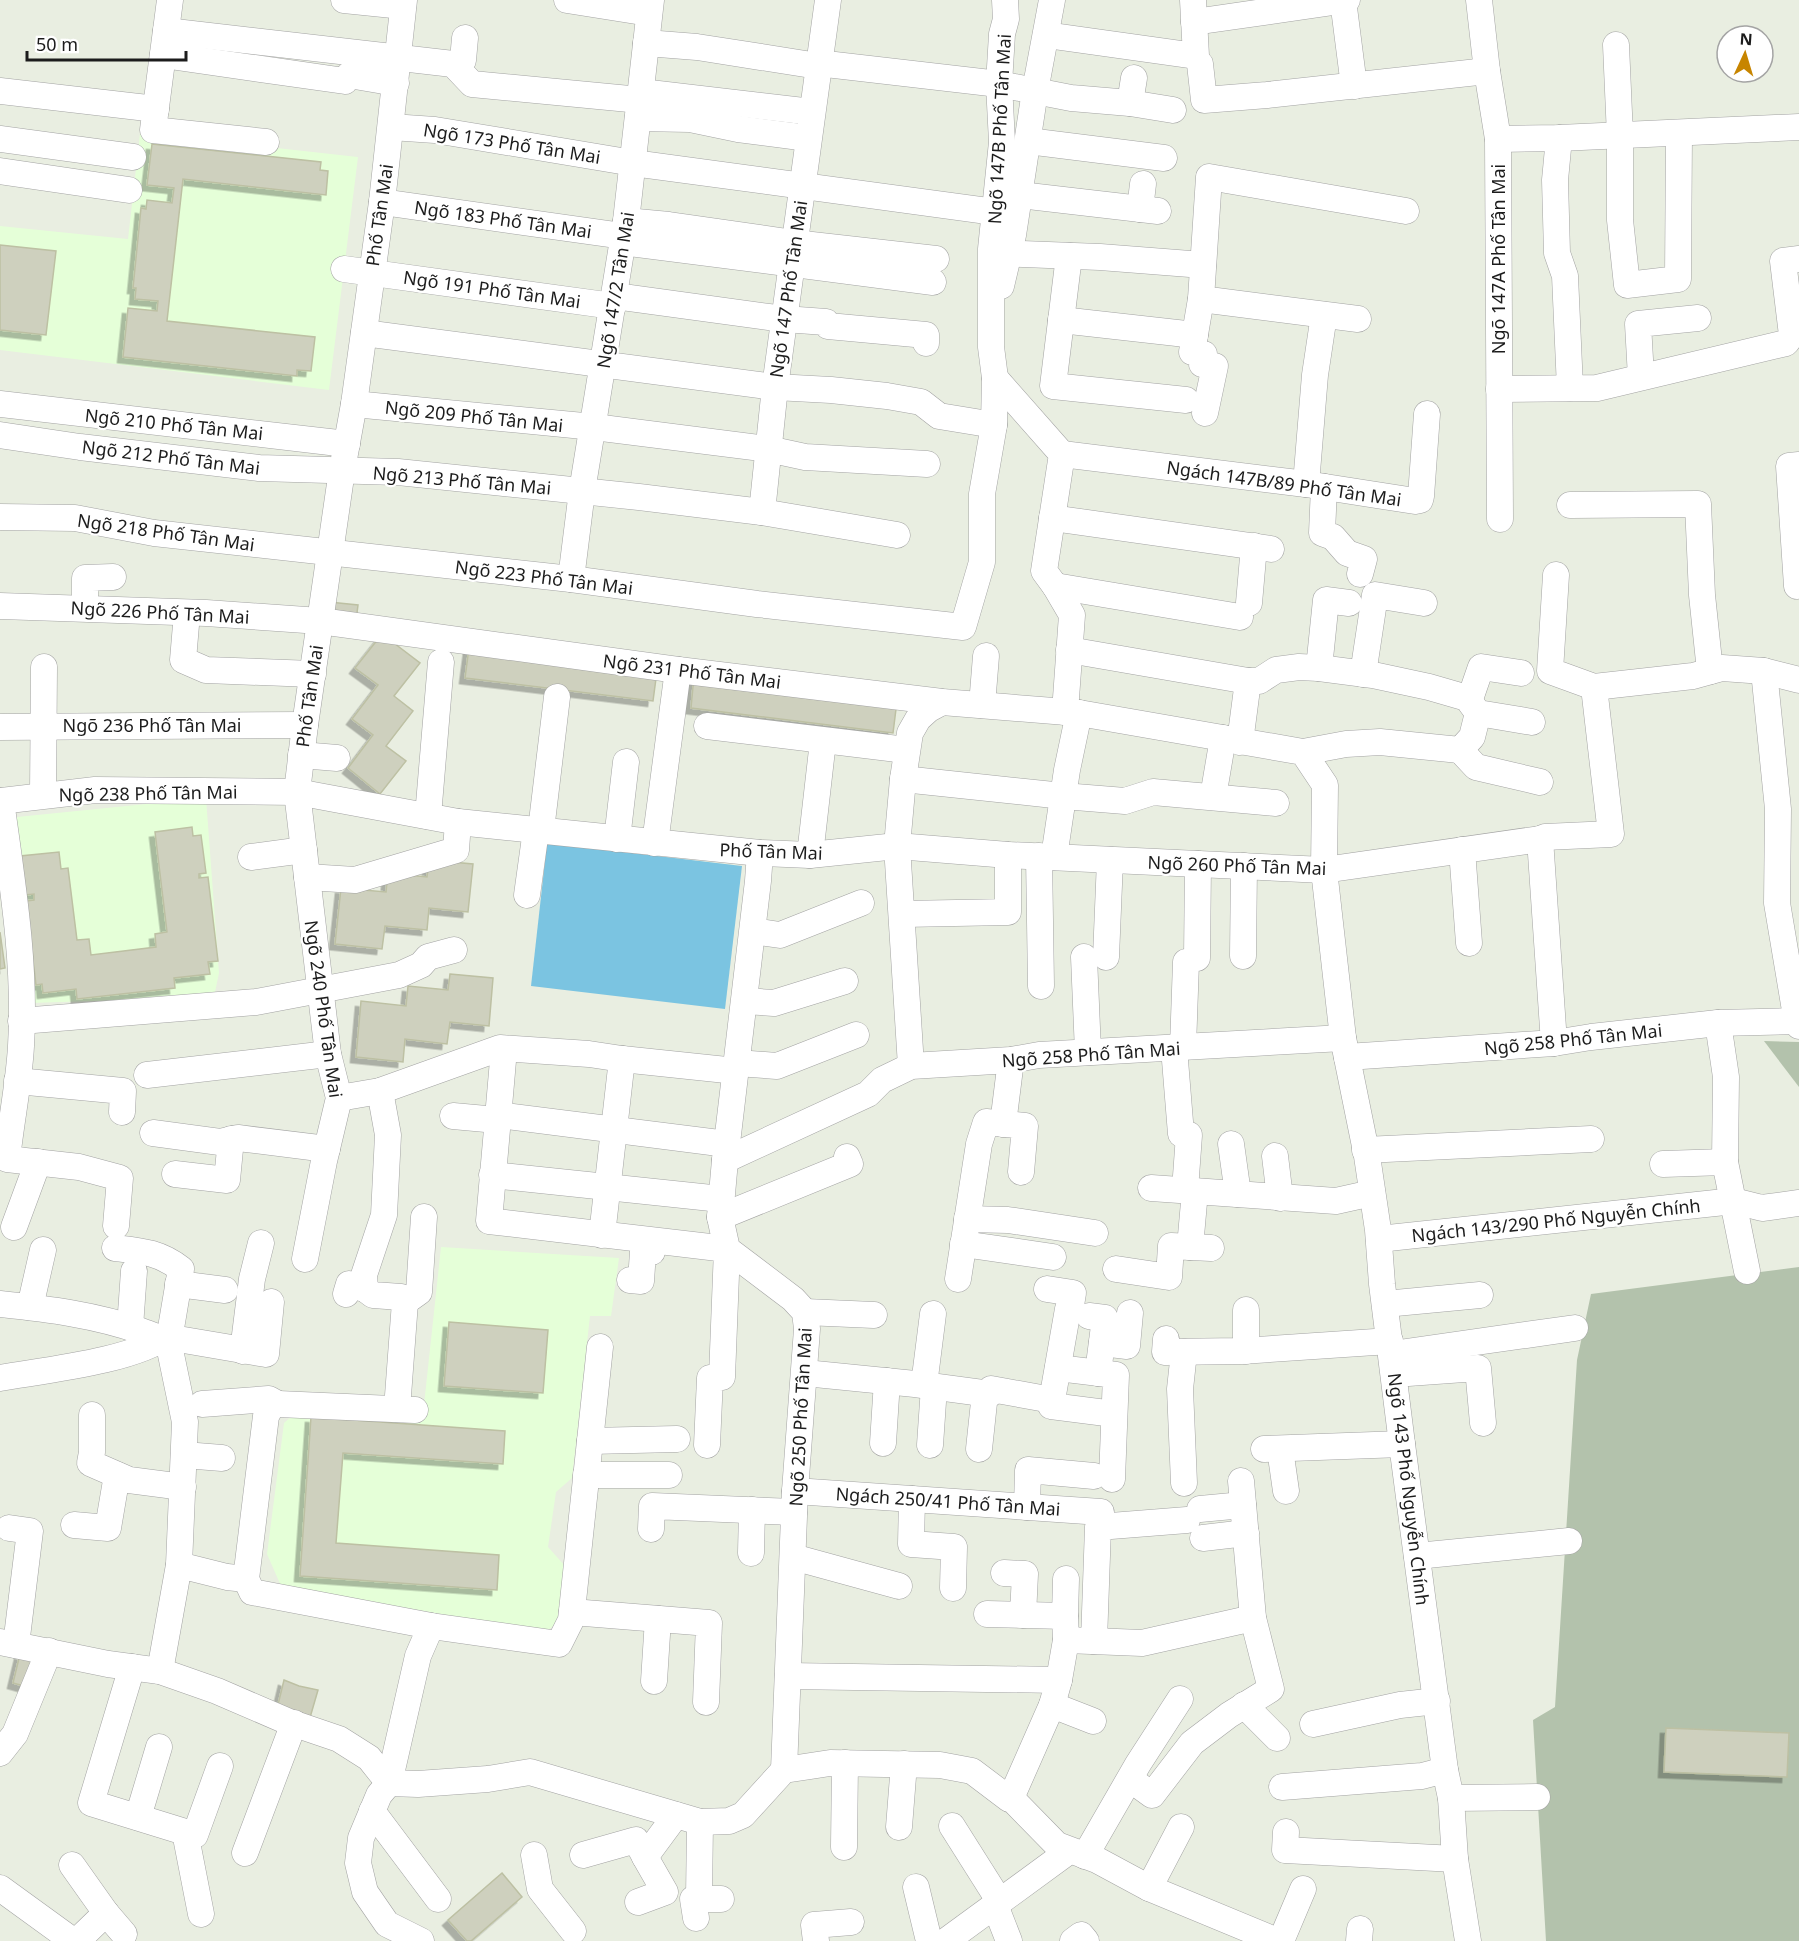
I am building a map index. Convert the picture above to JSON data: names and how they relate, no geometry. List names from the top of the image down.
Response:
{
  "streets": {
    "street": [
      "Ngõ 147B Phố Tân Mai",
      "Ngõ 173 Phố Tân Mai",
      "Phố Tân Mai",
      "Ngõ 183 Phố Tân Mai",
      "Ngõ 147A Phố Tân Mai",
      "Ngõ 191 Phố Tân Mai",
      "Ngõ 147 Phố Tân Mai",
      "Ngõ 147/2 Tân Mai",
      "Ngõ 209 Phố Tân Mai",
      "Ngõ 210 Phố Tân Mai",
      "Ngõ 212 Phố Tân Mai",
      "Ngõ 213 Phố Tân Mai",
      "Ngách 147B/89 Phố Tân Mai",
      "Ngõ 218 Phố Tân Mai",
      "Ngõ 223 Phố Tân Mai",
      "Ngõ 226 Phố Tân Mai",
      "Ngõ 231 Phố Tân Mai",
      "Ngõ 236 Phố Tân Mai",
      "Ngõ 238 Phố Tân Mai",
      "Ngõ 260 Phố Tân Mai",
      "Ngõ 240 Phố Tân Mai",
      "Ngõ 258 Phố Tân Mai",
      "Ngách 143/290 Phố Nguyễn Chính",
      "Ngõ 250 Phố Tân Mai",
      "Ngõ 143 Phố Nguyễn Chính",
      "Ngách 250/41 Phố Tân Mai"
    ]
  },
  "crossings": [
    ["Ngõ 147B Phố Tân Mai", "Ngõ 173 Phố Tân Mai"],
    ["Ngõ 147B Phố Tân Mai", "Ngõ 223 Phố Tân Mai"],
    ["Ngõ 173 Phố Tân Mai", "Phố Tân Mai"],
    ["Ngõ 173 Phố Tân Mai", "Ngõ 147 Phố Tân Mai"],
    ["Ngõ 173 Phố Tân Mai", "Ngõ 147/2 Tân Mai"],
    ["Phố Tân Mai", "Ngõ 183 Phố Tân Mai"],
    ["Phố Tân Mai", "Ngõ 191 Phố Tân Mai"],
    ["Phố Tân Mai", "Ngõ 209 Phố Tân Mai"],
    ["Phố Tân Mai", "Ngõ 210 Phố Tân Mai"],
    ["Phố Tân Mai", "Ngõ 212 Phố Tân Mai"],
    ["Phố Tân Mai", "Ngõ 213 Phố Tân Mai"],
    ["Phố Tân Mai", "Ngõ 218 Phố Tân Mai"],
    ["Phố Tân Mai", "Ngõ 223 Phố Tân Mai"],
    ["Phố Tân Mai", "Ngõ 226 Phố Tân Mai"],
    ["Phố Tân Mai", "Ngõ 231 Phố Tân Mai"],
    ["Phố Tân Mai", "Ngõ 236 Phố Tân Mai"],
    ["Phố Tân Mai", "Ngõ 238 Phố Tân Mai"],
    ["Phố Tân Mai", "Ngõ 260 Phố Tân Mai"],
    ["Phố Tân Mai", "Ngõ 240 Phố Tân Mai"],
    ["Ngõ 183 Phố Tân Mai", "Ngõ 147 Phố Tân Mai"],
    ["Ngõ 183 Phố Tân Mai", "Ngõ 147/2 Tân Mai"],
    ["Ngõ 191 Phố Tân Mai", "Ngõ 147 Phố Tân Mai"],
    ["Ngõ 191 Phố Tân Mai", "Ngõ 147/2 Tân Mai"],
    ["Ngõ 147 Phố Tân Mai", "Ngõ 209 Phố Tân Mai"],
    ["Ngõ 147 Phố Tân Mai", "Ngõ 213 Phố Tân Mai"],
    ["Ngõ 147/2 Tân Mai", "Ngõ 209 Phố Tân Mai"],
    ["Ngõ 147/2 Tân Mai", "Ngõ 213 Phố Tân Mai"],
    ["Ngõ 147/2 Tân Mai", "Ngõ 223 Phố Tân Mai"],
    ["Ngõ 212 Phố Tân Mai", "Ngõ 213 Phố Tân Mai"],
    ["Ngõ 218 Phố Tân Mai", "Ngõ 223 Phố Tân Mai"],
    ["Ngõ 226 Phố Tân Mai", "Ngõ 231 Phố Tân Mai"],
    ["Ngõ 231 Phố Tân Mai", "Ngõ 143 Phố Nguyễn Chính"],
    ["Ngõ 238 Phố Tân Mai", "Ngõ 240 Phố Tân Mai"],
    ["Ngõ 260 Phố Tân Mai", "Ngõ 143 Phố Nguyễn Chính"],
    ["Ngõ 258 Phố Tân Mai", "Ngõ 143 Phố Nguyễn Chính"],
    ["Ngách 143/290 Phố Nguyễn Chính", "Ngõ 143 Phố Nguyễn Chính"],
    ["Ngõ 250 Phố Tân Mai", "Ngách 250/41 Phố Tân Mai"]
  ],
  "scale_bar": "50 m",
  "north": "top"
}
